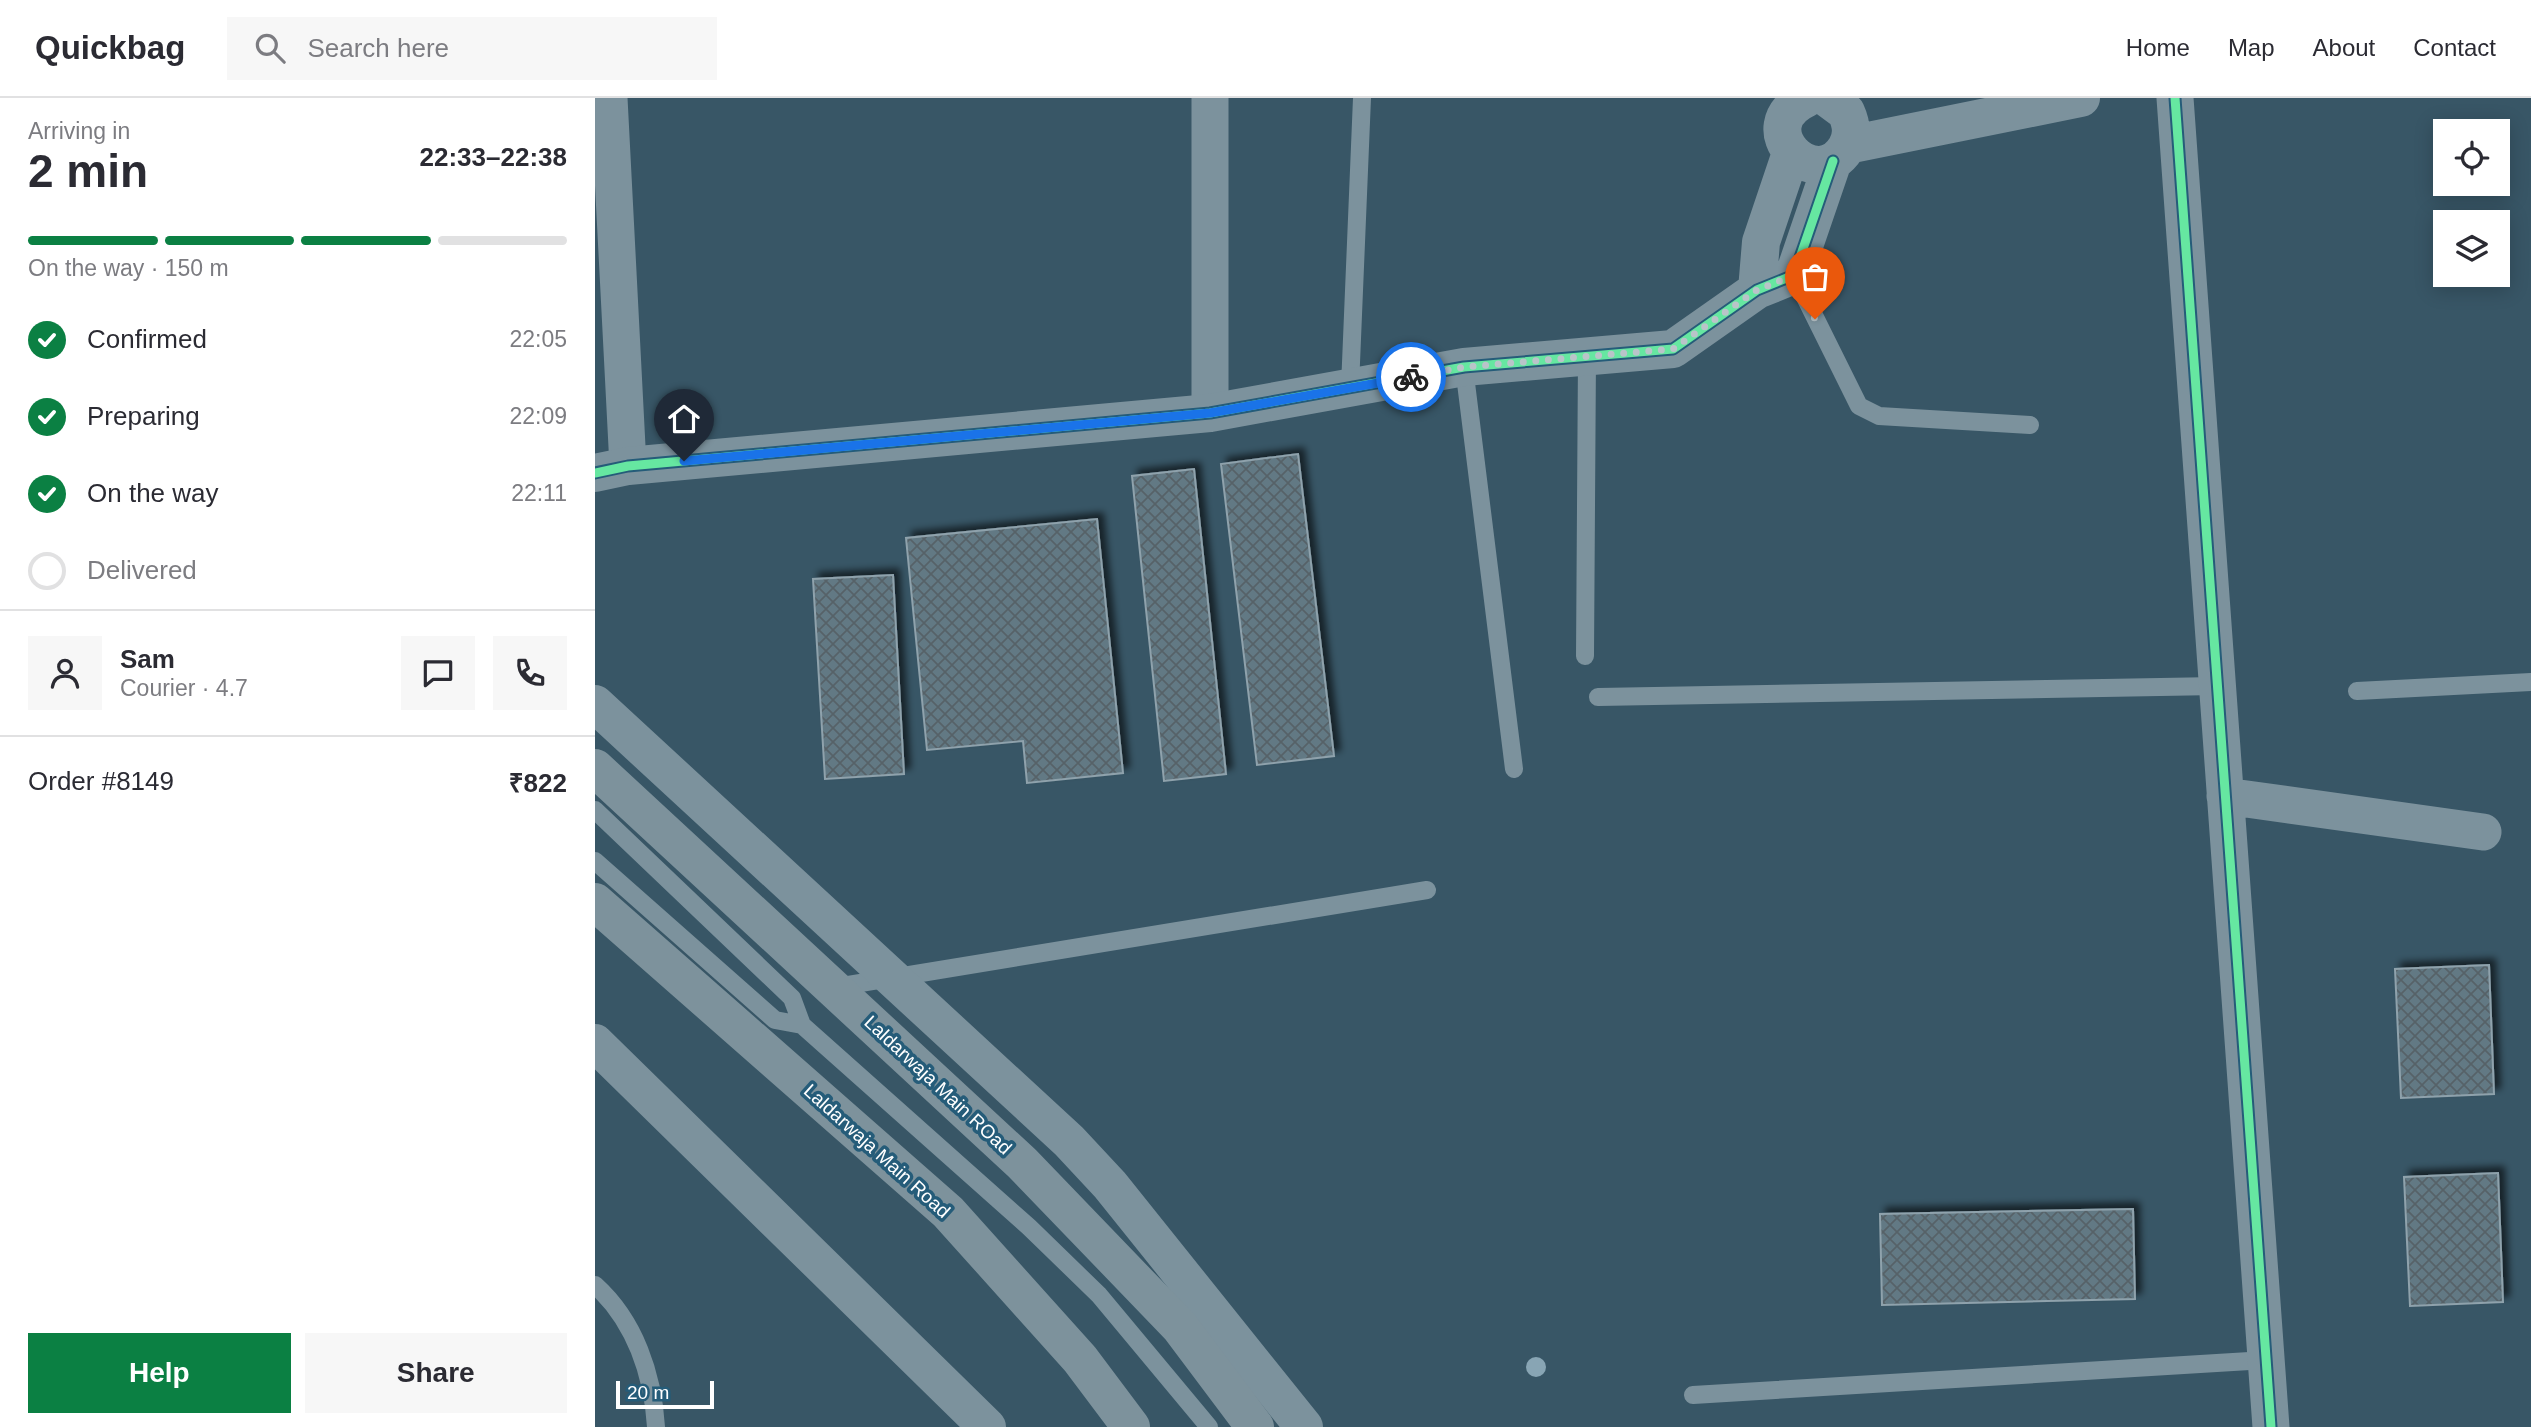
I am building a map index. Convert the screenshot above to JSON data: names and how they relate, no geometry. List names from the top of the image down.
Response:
{
  "streets": {
    "highway": ["Laldarwaja Main ROad", "Laldarwaja Main Road"]
  },
  "scale_bar": "20 m",
  "page": {
    "header": "Quickbag",
    "search": "Search here",
    "nav": [
      "Home",
      "Map",
      "About",
      "Contact"
    ],
    "heading": ["2 min", "Arriving in", "22:33–22:38"],
    "panel": [
      "Sam",
      "Courier · 4.7",
      "Order #8149",
      "₹822"
    ],
    "bar": "On the way · 150 m",
    "list": [
      ["Confirmed", "22:05"],
      ["Preparing", "22:09"],
      ["On the way", "22:11"],
      "Delivered"
    ],
    "buttons": ["Help", "Share"],
    "scale": "20 m"
  }
}
